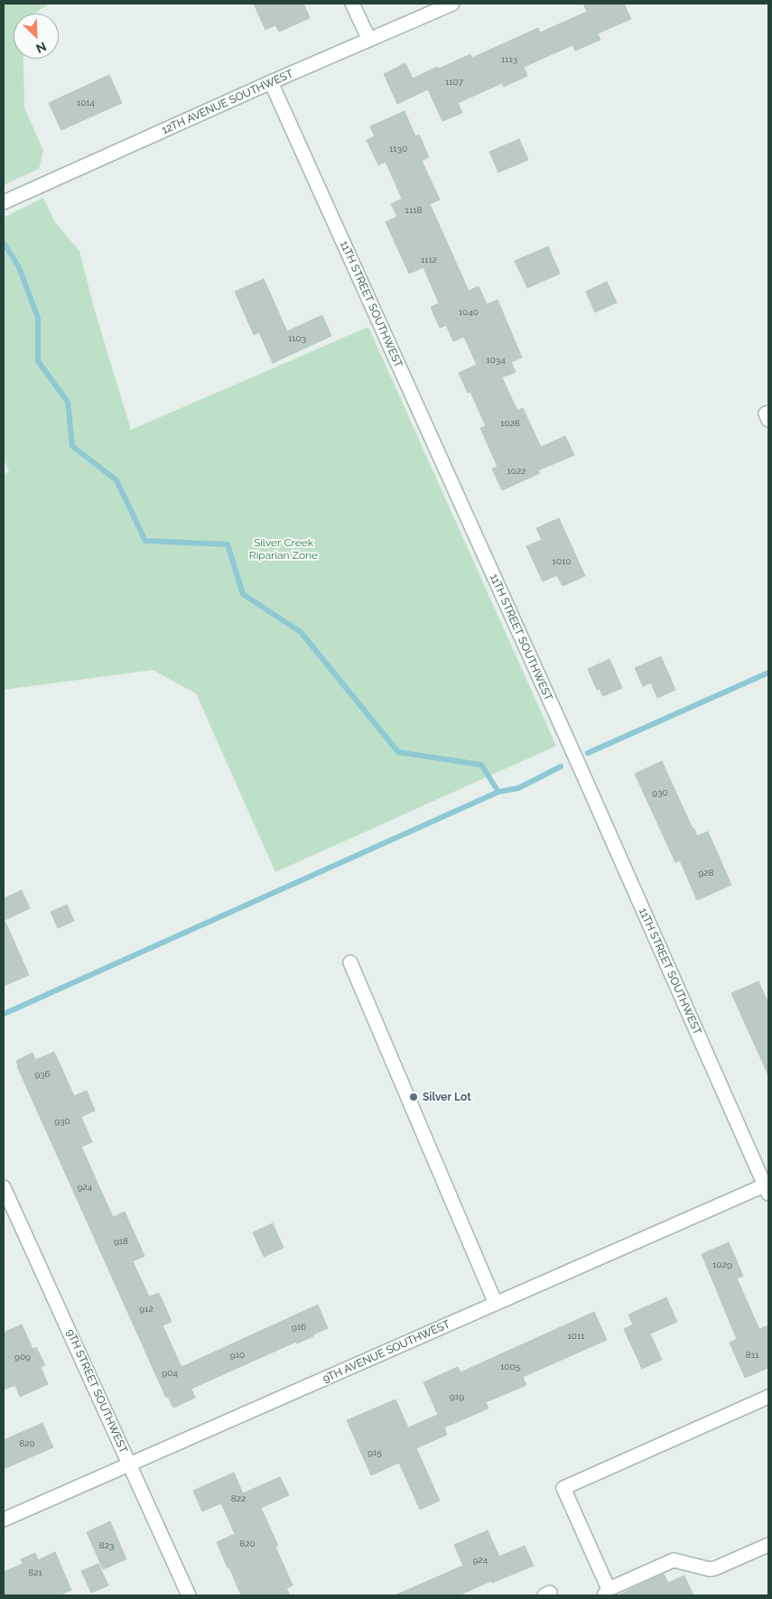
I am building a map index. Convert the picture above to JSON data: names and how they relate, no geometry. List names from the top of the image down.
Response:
{
  "streets": {
    "street": [
      "12TH AVENUE SOUTHWEST",
      "11TH STREET SOUTHWEST",
      "9TH AVENUE SOUTHWEST",
      "9TH STREET SOUTHWEST"
    ]
  },
  "crossings": [
    ["12TH AVENUE SOUTHWEST", "11TH STREET SOUTHWEST"],
    ["11TH STREET SOUTHWEST", "9TH AVENUE SOUTHWEST"],
    ["9TH AVENUE SOUTHWEST", "9TH STREET SOUTHWEST"]
  ],
  "parks": ["Silver Creek Riparian Zone"],
  "places": ["Silver Lot"],
  "house_numbers": [
    "1113",
    "1107",
    "1014",
    "1130",
    "1118",
    "1112",
    "1040",
    "1103",
    "1034",
    "1028",
    "1022",
    "1010",
    "930",
    "928",
    "936",
    "930",
    "924",
    "918",
    "1029",
    "912",
    "916",
    "1011",
    "910",
    "811",
    "909",
    "1005",
    "904",
    "919",
    "820",
    "915",
    "822",
    "820",
    "823",
    "924",
    "821"
  ],
  "north": "bottom right"
}
